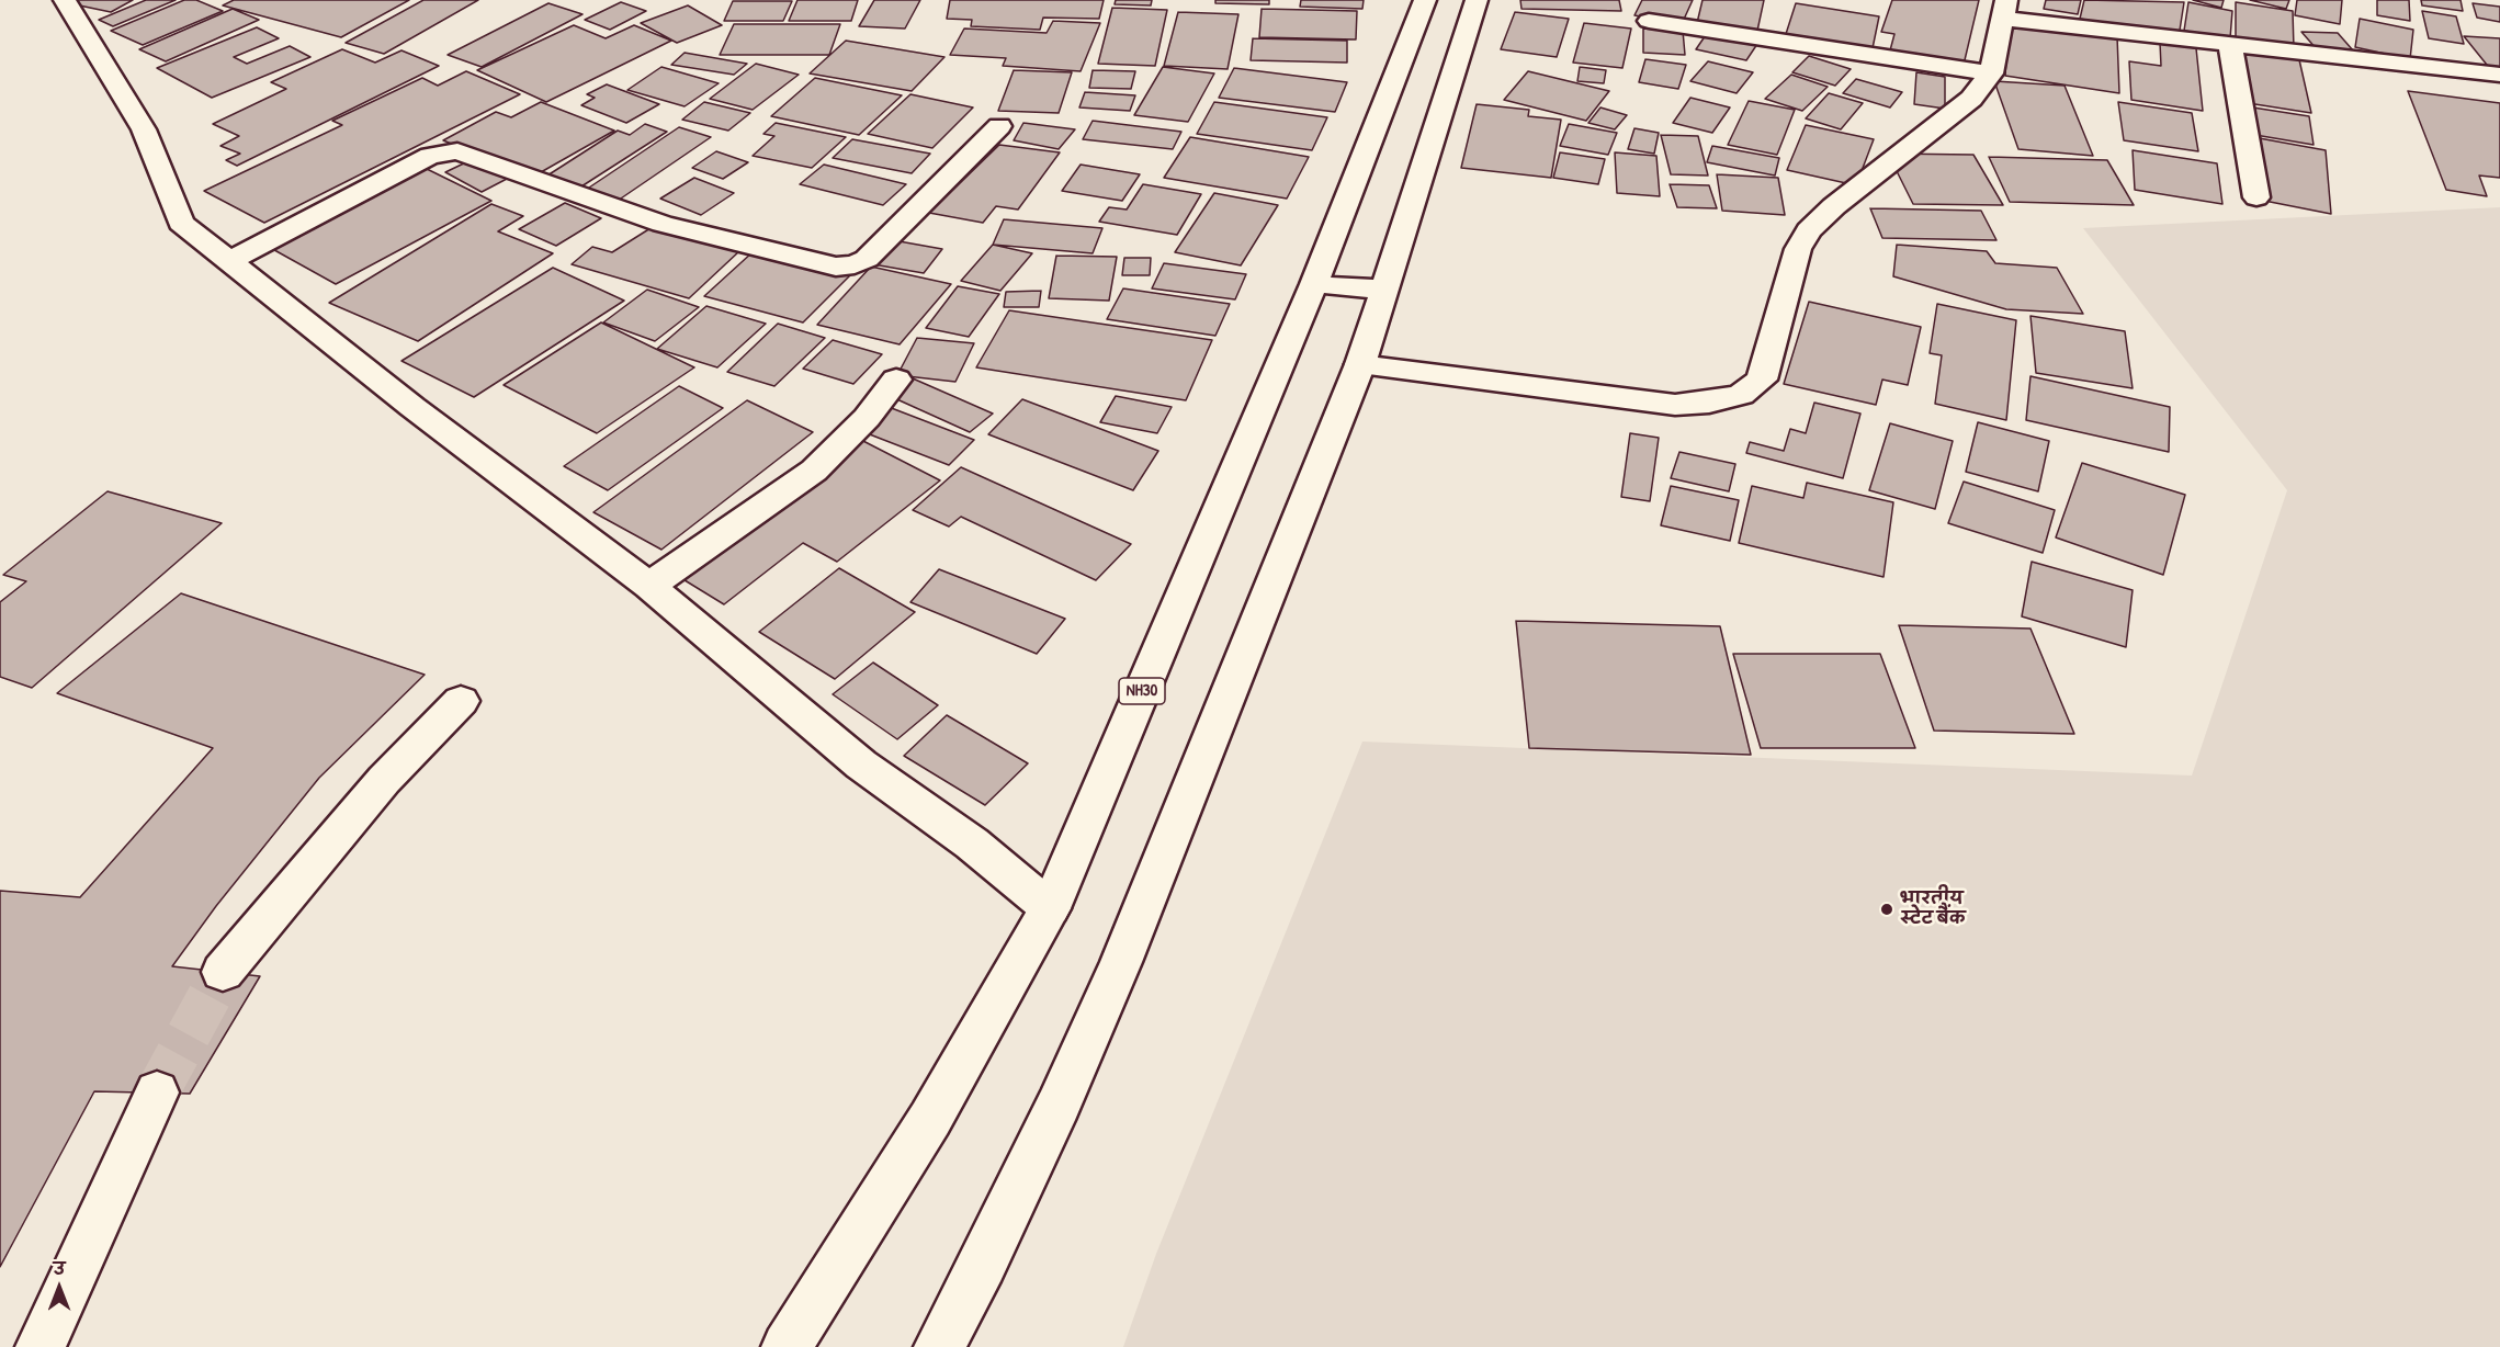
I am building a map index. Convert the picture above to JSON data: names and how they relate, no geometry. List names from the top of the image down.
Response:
{
  "streets": {
    "main road": ["NH30"]
  },
  "places": ["भारतीय स्टेट बैंक"],
  "north": "top"
}
